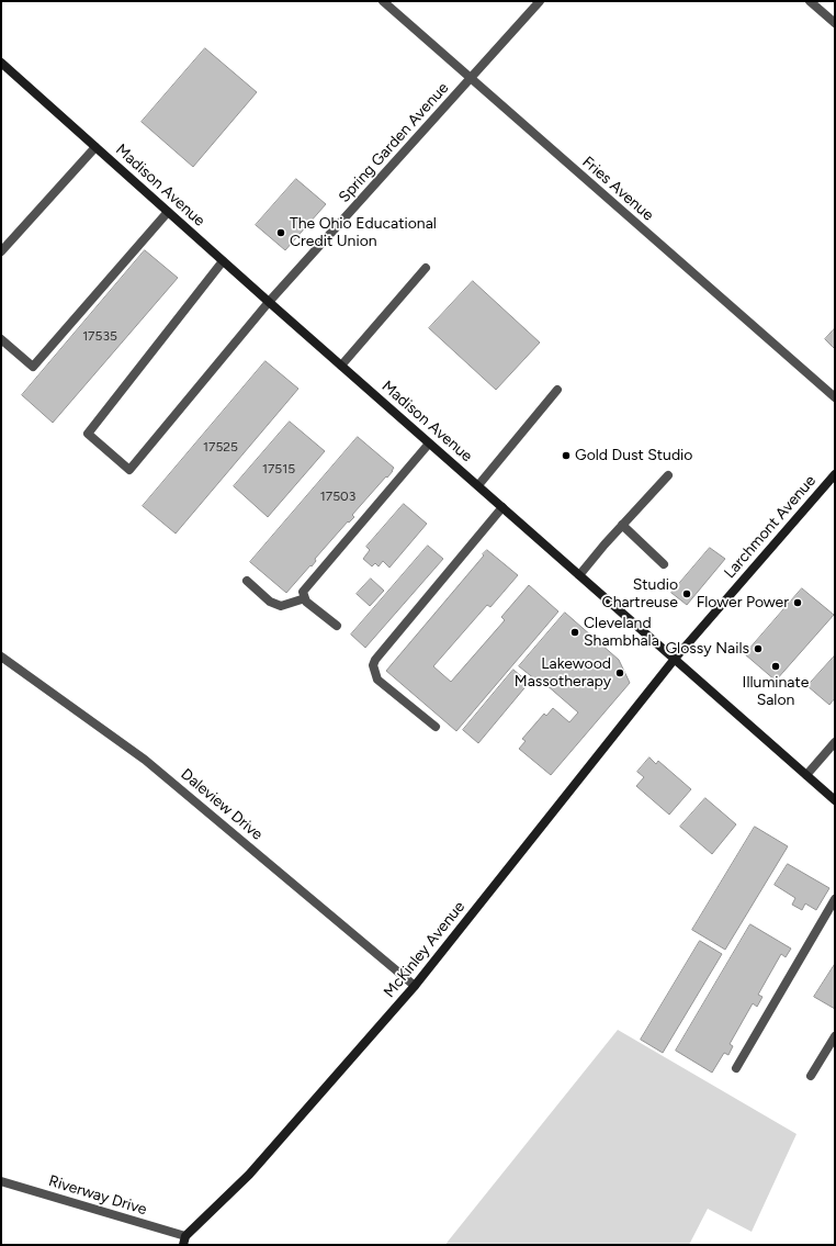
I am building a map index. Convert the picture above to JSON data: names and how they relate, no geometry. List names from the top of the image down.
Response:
{
  "streets": {
    "main road": ["Madison Avenue", "Larchmont Avenue", "McKinley Avenue"],
    "street": [
      "Spring Garden Avenue",
      "Fries Avenue",
      "Daleview Drive",
      "Riverway Drive"
    ]
  },
  "crossings": [
    ["Spring Garden Avenue", "Madison Avenue"],
    ["Spring Garden Avenue", "Fries Avenue"],
    ["Madison Avenue", "Larchmont Avenue"],
    ["Madison Avenue", "McKinley Avenue"],
    ["Larchmont Avenue", "McKinley Avenue"],
    ["Daleview Drive", "McKinley Avenue"],
    ["McKinley Avenue", "Riverway Drive"]
  ],
  "places": [
    "The Ohio Educational Credit Union",
    "Gold Dust Studio",
    "Studio Chartreuse",
    "Flower Power",
    "Cleveland Shambhala",
    "Glossy Nails",
    "Illuminate Salon",
    "Lakewood Massotherapy"
  ],
  "house_numbers": [
    "17535",
    "17525",
    "17515",
    "17503"
  ]
}
